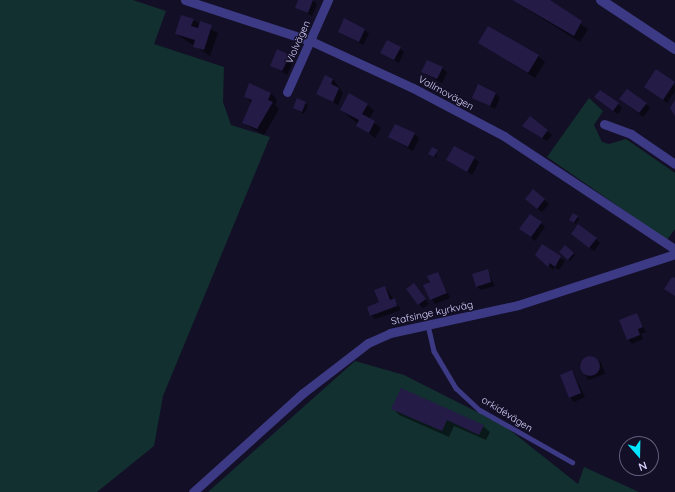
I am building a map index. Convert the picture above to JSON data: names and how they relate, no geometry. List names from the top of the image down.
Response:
{
  "streets": {
    "street": ["Violvägen", "Vallmovägen", "Stafsinge kyrkväg"],
    "lane": ["orkidévägen"]
  },
  "crossings": [
    ["Violvägen", "Vallmovägen"],
    ["Stafsinge kyrkväg", "orkidévägen"]
  ],
  "north": "bottom"
}
